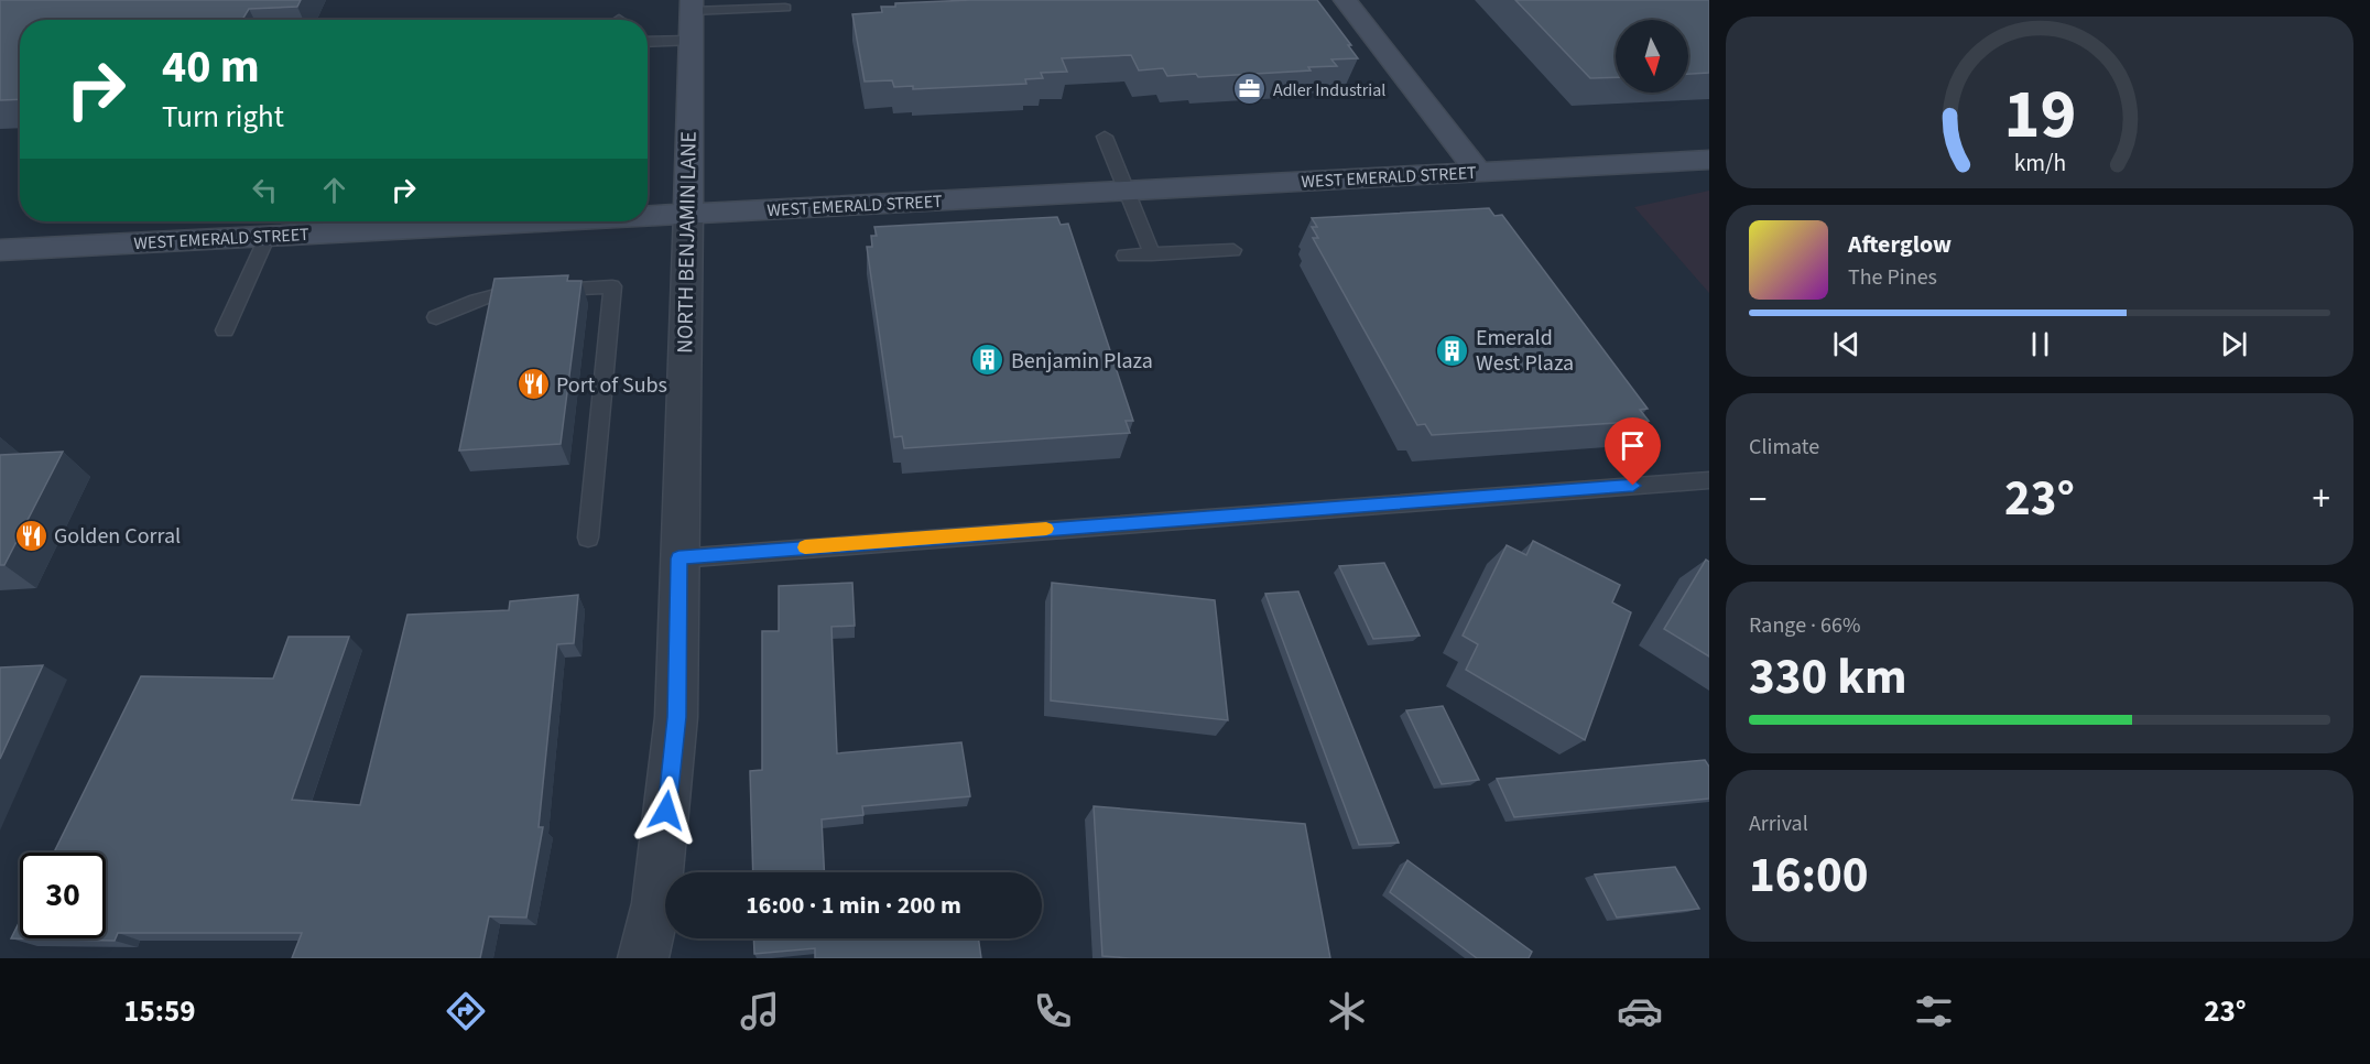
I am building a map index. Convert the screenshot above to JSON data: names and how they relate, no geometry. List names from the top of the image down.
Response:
{
  "streets": {
    "main road": ["WEST EMERALD STREET", "NORTH BENJAMIN LANE"]
  },
  "crossings": [
    ["WEST EMERALD STREET", "NORTH BENJAMIN LANE"]
  ],
  "places": {
    "office": ["Adler Industrial"],
    "building": ["Emerald West Plaza", "Benjamin Plaza"],
    "restaurant": ["Port of Subs", "Golden Corral"]
  },
  "north": "bottom",
  "page": {
    "turn": ["40 m", "Turn right"],
    "song": ["Afterglow", "The Pines"],
    "tile": [
      "Climate",
      ["Range · 66%", "330 km"],
      ["Arrival", "16:00"]
    ],
    "heat": ["−", "23°", "+"],
    "limit": "30",
    "trip": "16:00 · 1 min · 200 m",
    "tabs": ["15:59", "23°"],
    "gauge": ["19", "km/h"]
  }
}
